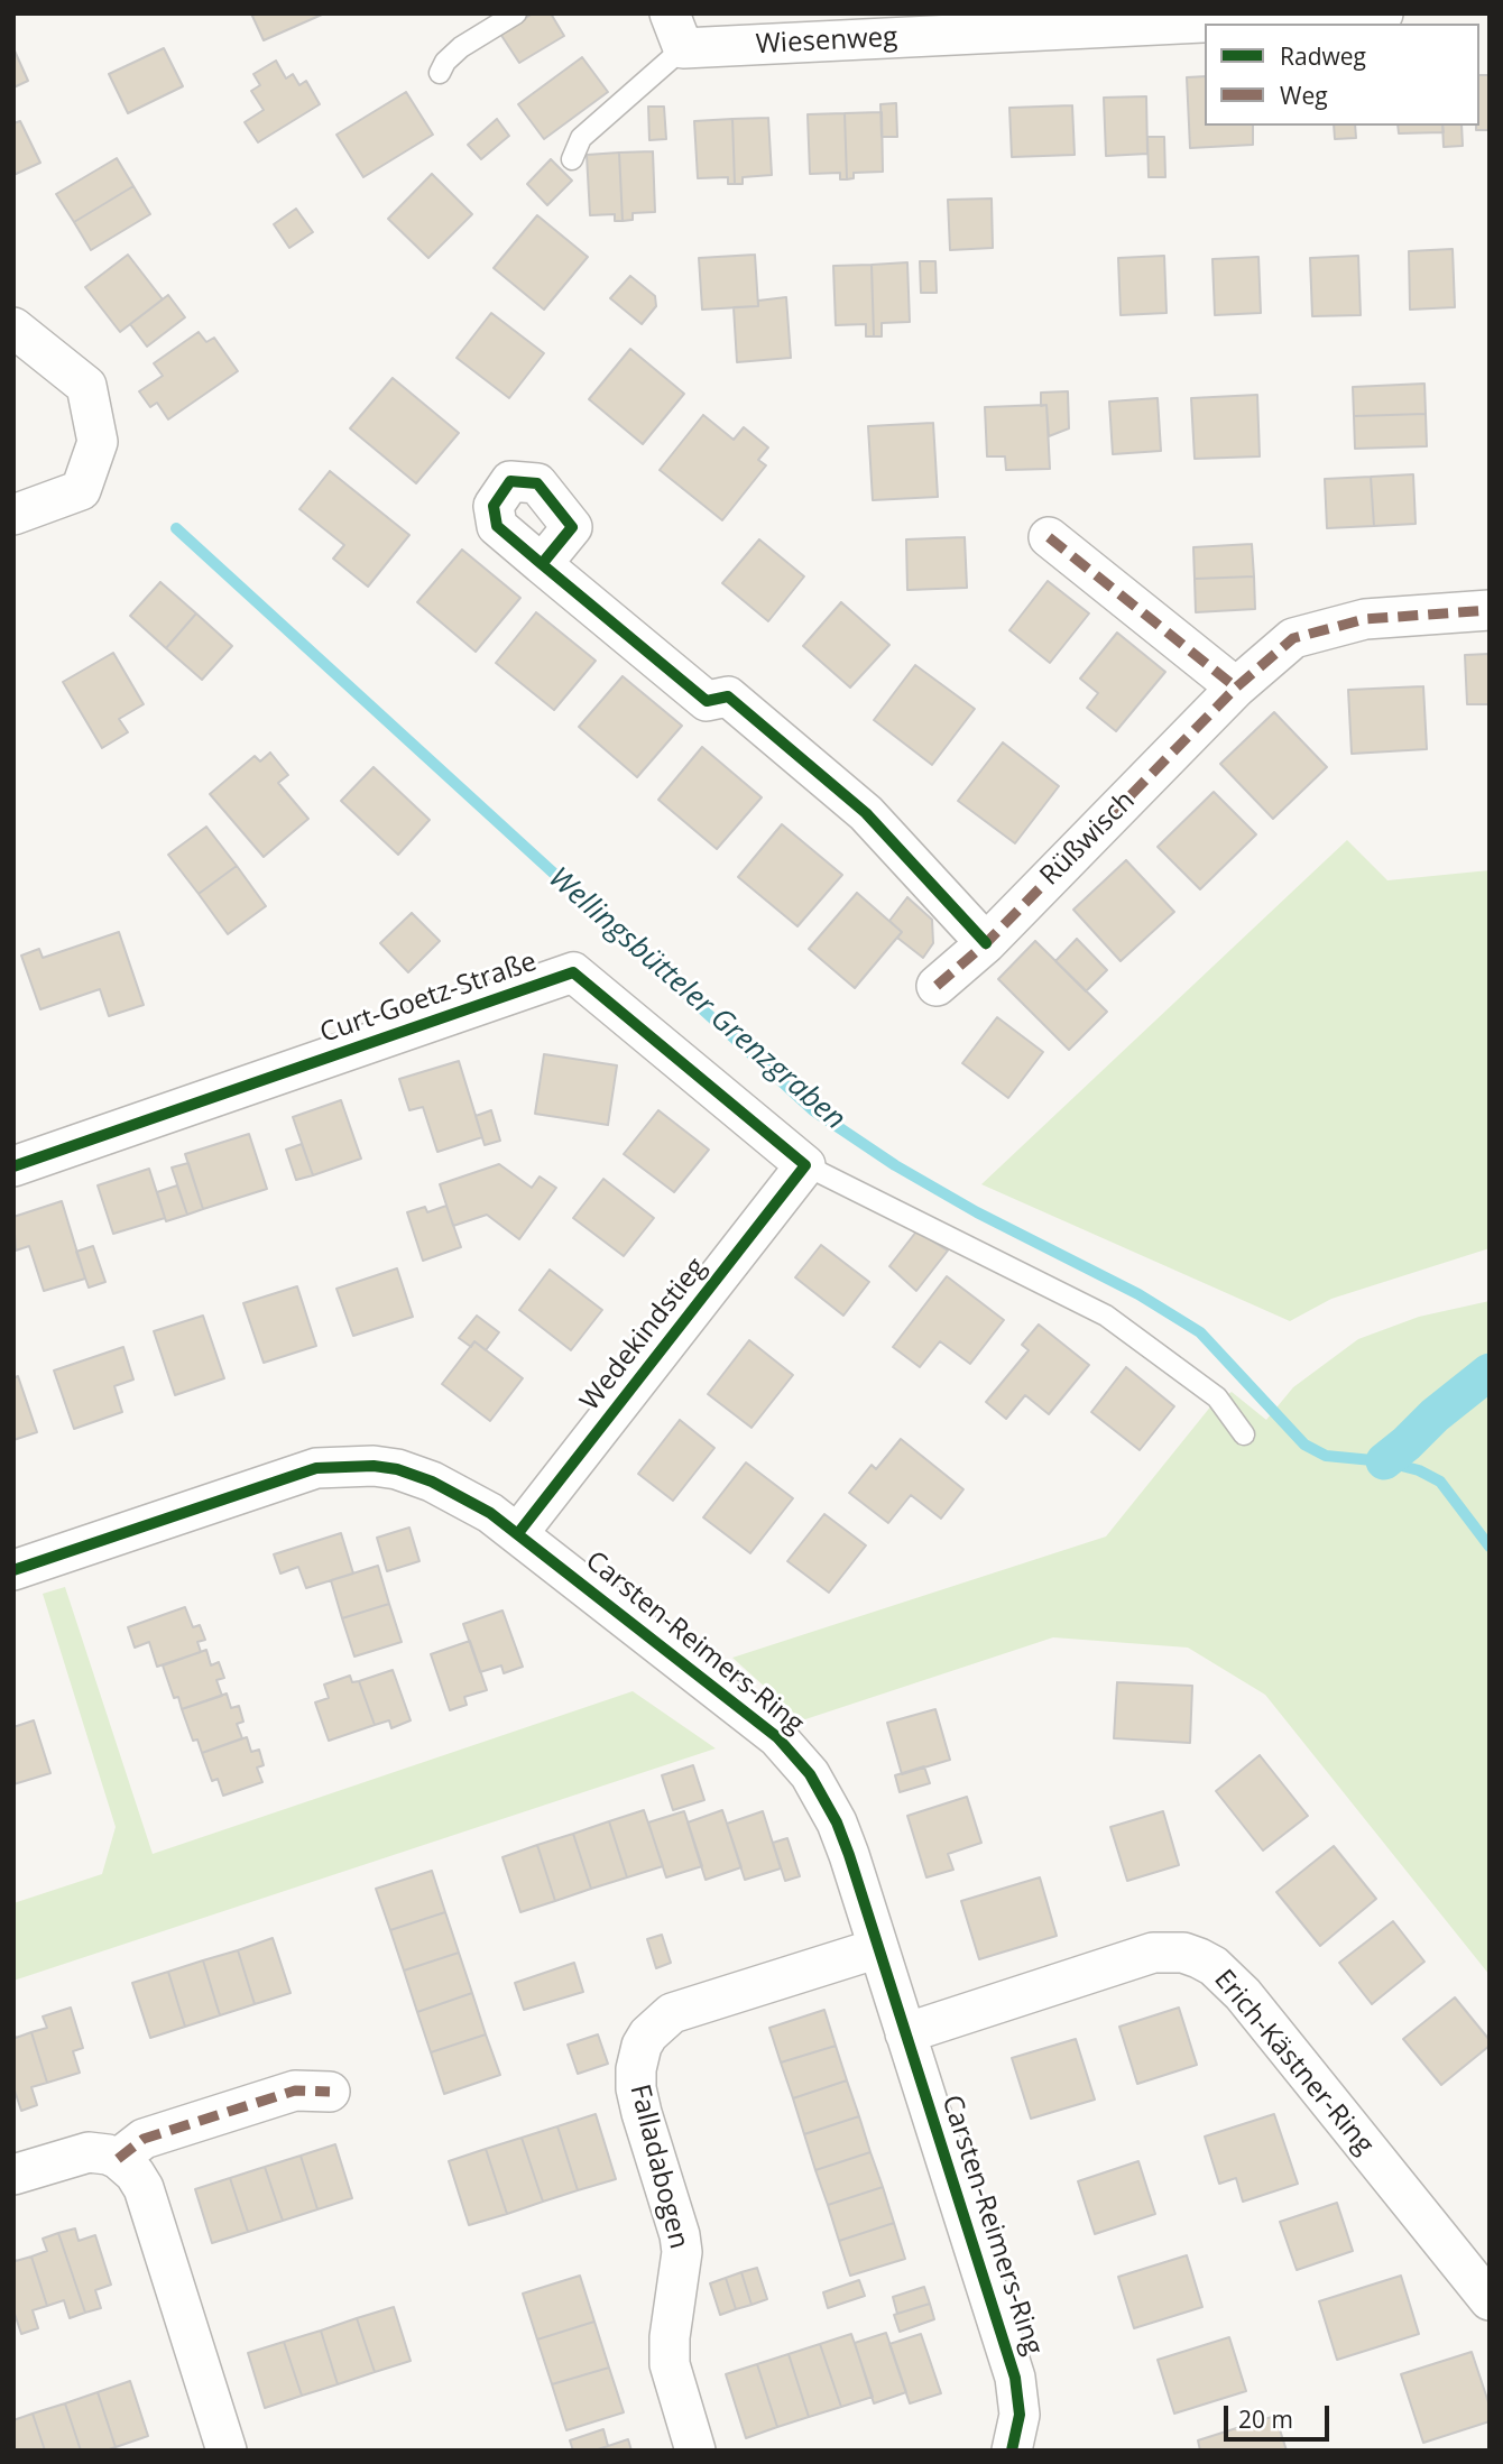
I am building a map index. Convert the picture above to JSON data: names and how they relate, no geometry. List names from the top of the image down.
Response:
{
  "streets": {
    "street": [
      "Wiesenweg",
      "Rüßwisch",
      "Curt-Goetz-Straße",
      "Wedekindstieg",
      "Carsten-Reimers-Ring",
      "Erich-Kästner-Ring",
      "Falladabogen"
    ]
  },
  "crossings": [
    ["Curt-Goetz-Straße", "Wedekindstieg"],
    ["Wedekindstieg", "Carsten-Reimers-Ring"],
    ["Carsten-Reimers-Ring", "Erich-Kästner-Ring"],
    ["Carsten-Reimers-Ring", "Falladabogen"]
  ],
  "water": ["Wellingsbütteler Grenzgraben"],
  "legend": ["Radweg", "Weg"],
  "scale_bar": "20 m"
}
